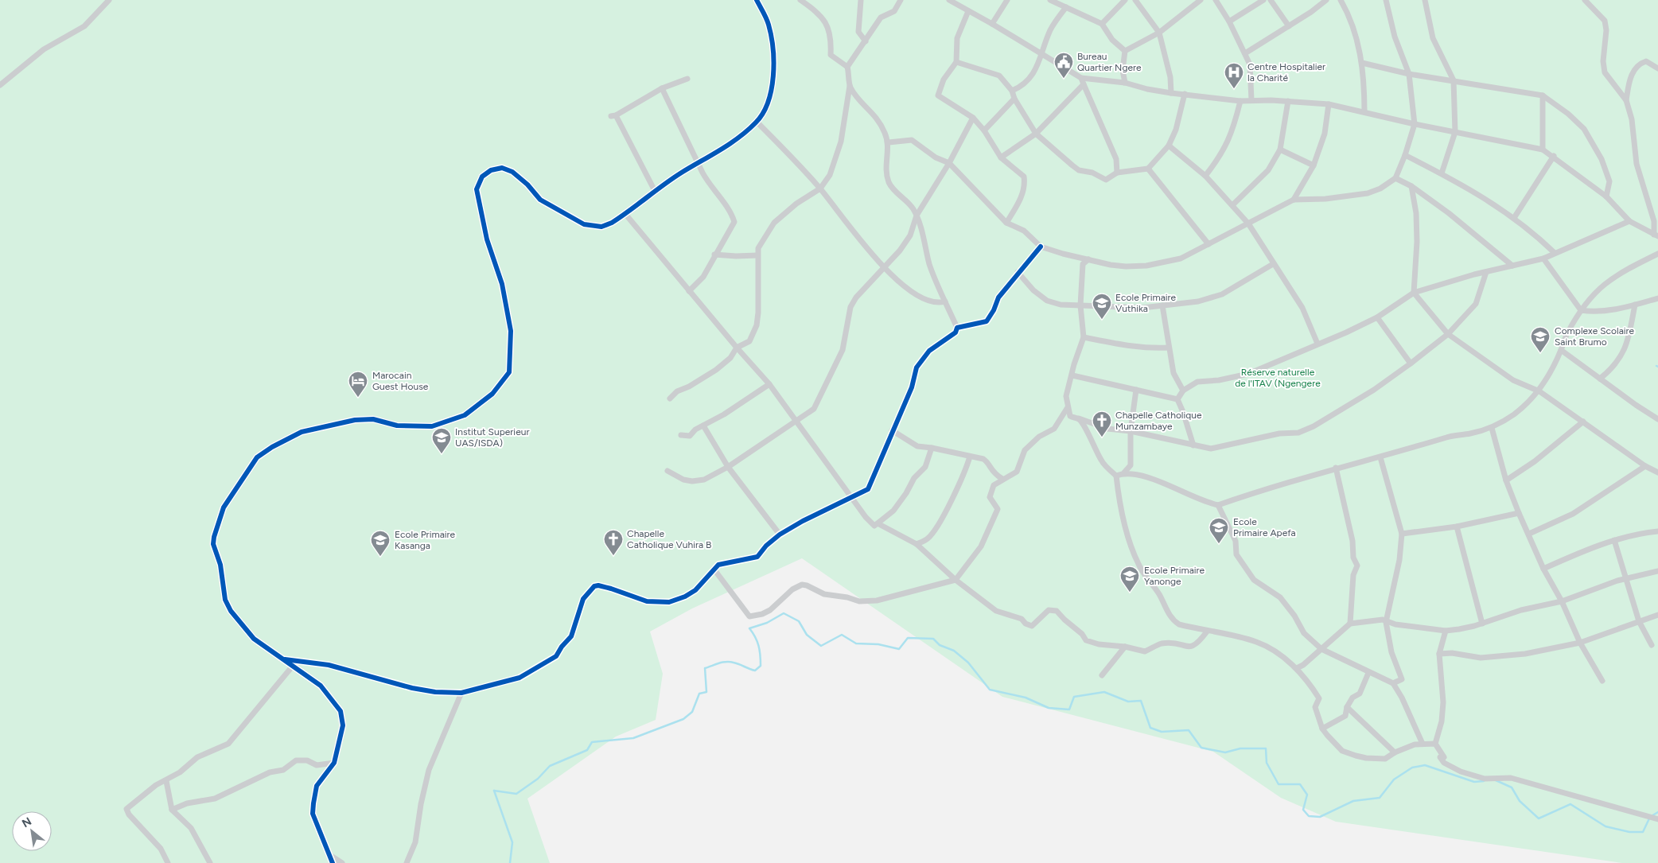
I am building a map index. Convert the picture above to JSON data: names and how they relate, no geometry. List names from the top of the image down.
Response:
{
  "parks": ["Réserve naturelle de l'ITAV (Ngengere"],
  "places": {
    "public building": ["Bureau Quartier Ngere"],
    "hospital": ["Centre Hospitalier la Charité"],
    "school or university": [
      "Ecole Primaire Vuthika",
      "Complexe Scolaire Saint Brumo",
      "Institut Superieur UAS/ISDA)",
      "Ecole Primaire Apefa",
      "Ecole Primaire Kasanga",
      "Ecole Primaire Yanonge"
    ],
    "hotel": ["Marocain Guest House"],
    "church": ["Chapelle Catholique Munzambaye", "Chapelle Catholique Vuhira B"]
  },
  "north": "top left"
}
